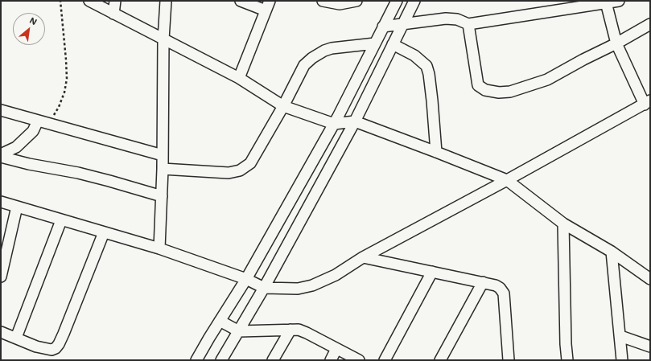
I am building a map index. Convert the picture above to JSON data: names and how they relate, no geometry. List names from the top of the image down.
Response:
{
  "north": "top right"
}
